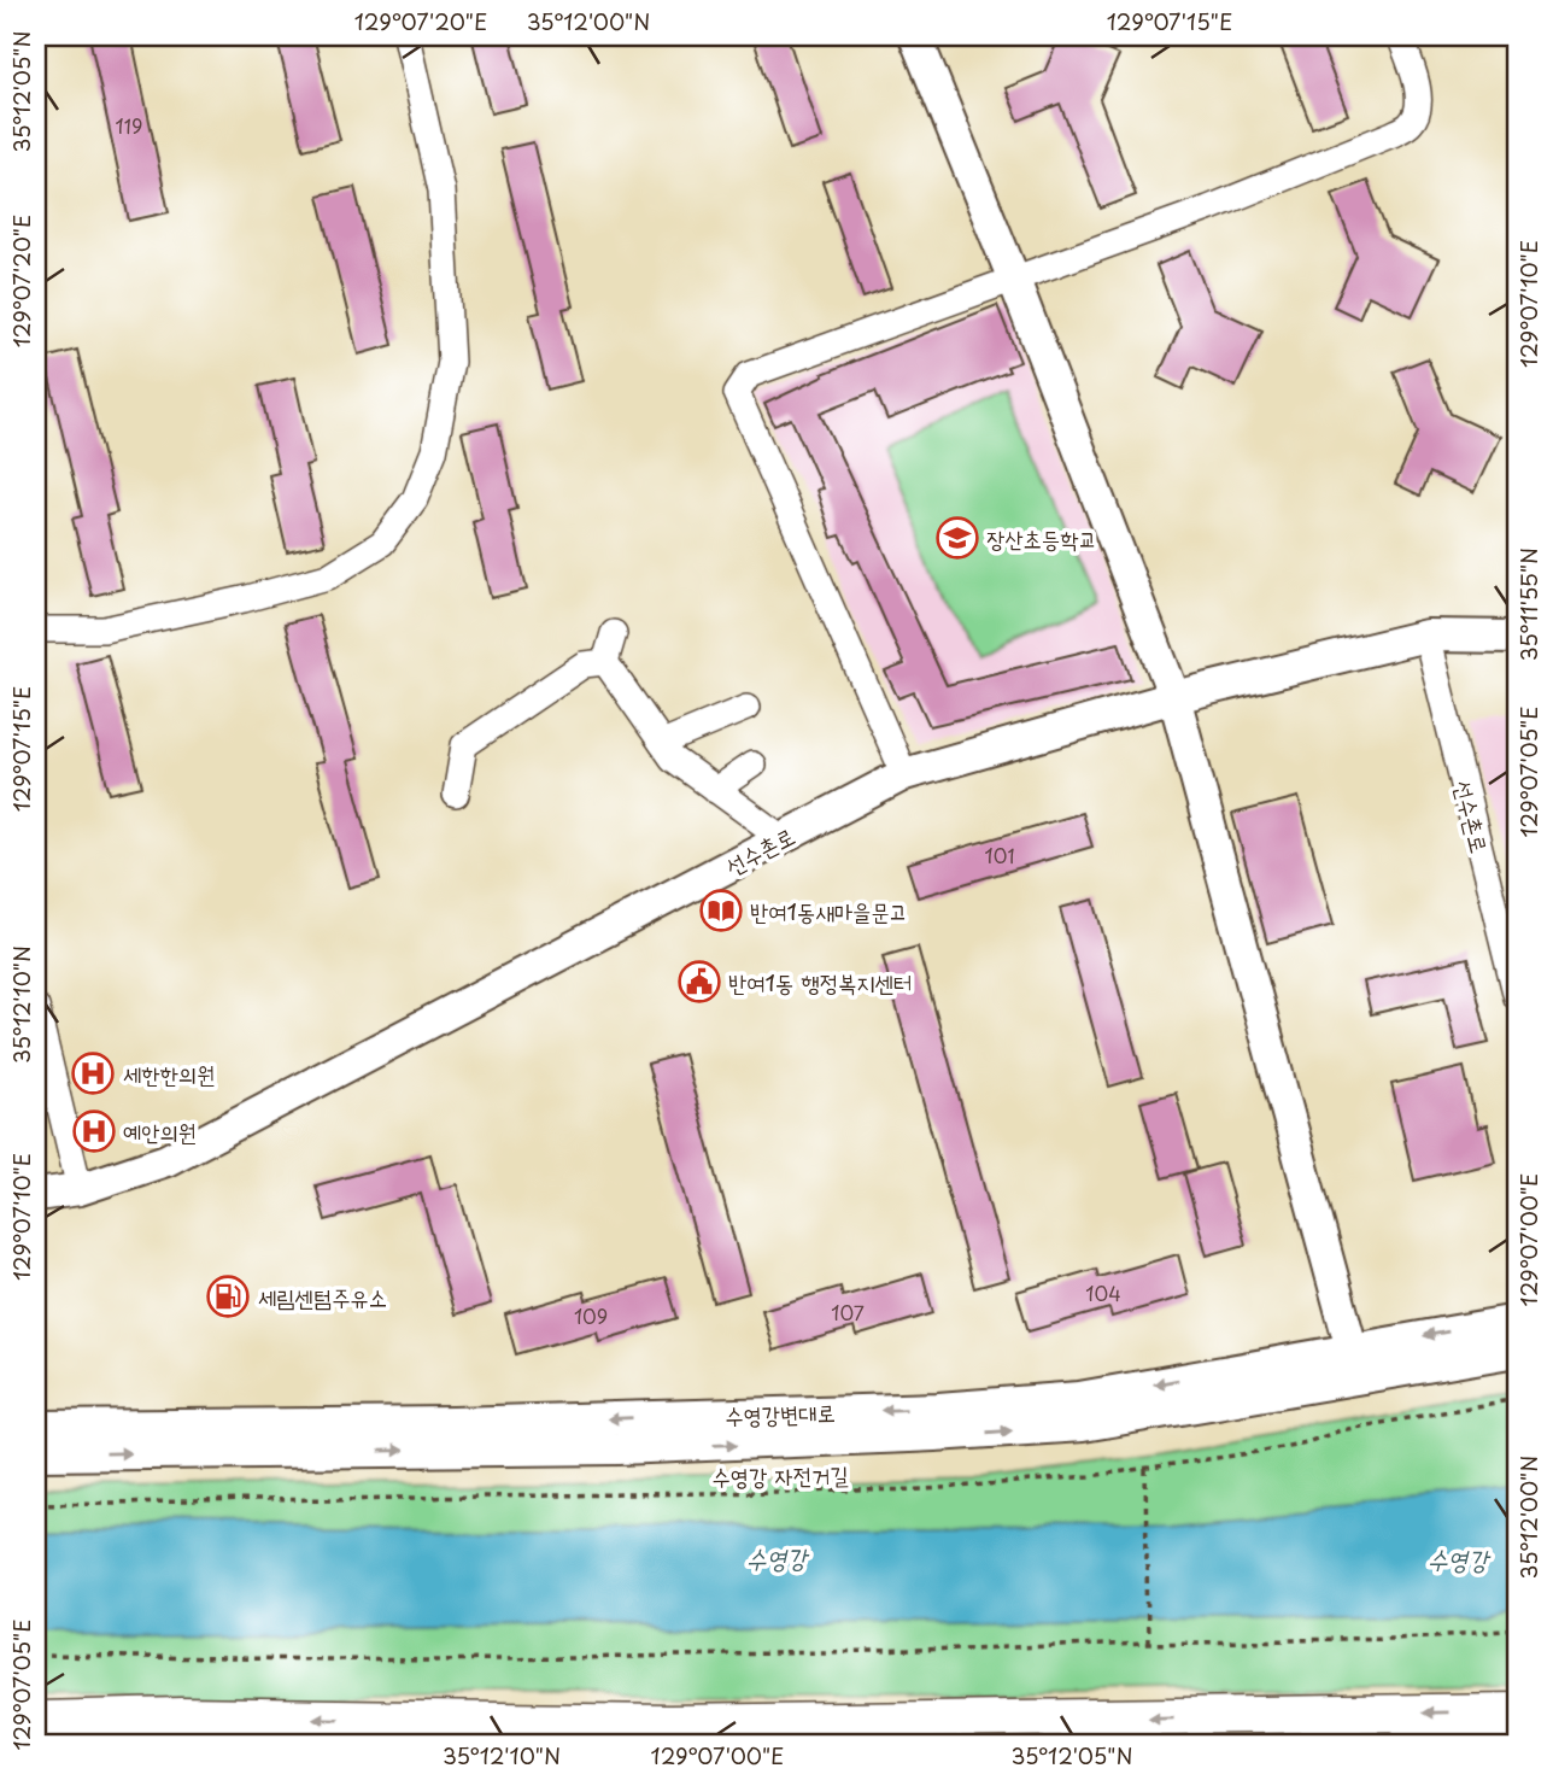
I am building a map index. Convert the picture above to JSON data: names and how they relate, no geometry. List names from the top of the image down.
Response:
{
  "streets": {
    "main road": ["선수촌로", "수영강변대로"],
    "path": ["수영강 자전거길"]
  },
  "water": ["수영강"],
  "places": {
    "school or university": ["장산초등학교"],
    "library": ["반여1동새마을문고"],
    "public building": ["반여1동 행정복지센터"],
    "hospital": ["세한한의원", "예안의원"],
    "fuel station": ["세림센텀주유소"]
  },
  "house_numbers": [
    "119",
    "101",
    "104",
    "107",
    "109"
  ],
  "coordinates": [
    "129°07'20\"E",
    "35°12'00\"N",
    "129°07'15\"E",
    "35°12'05\"N",
    "129°07'10\"E",
    "35°11'55\"N",
    "129°07'05\"E",
    "35°12'10\"N",
    "129°07'00\"E"
  ]
}
